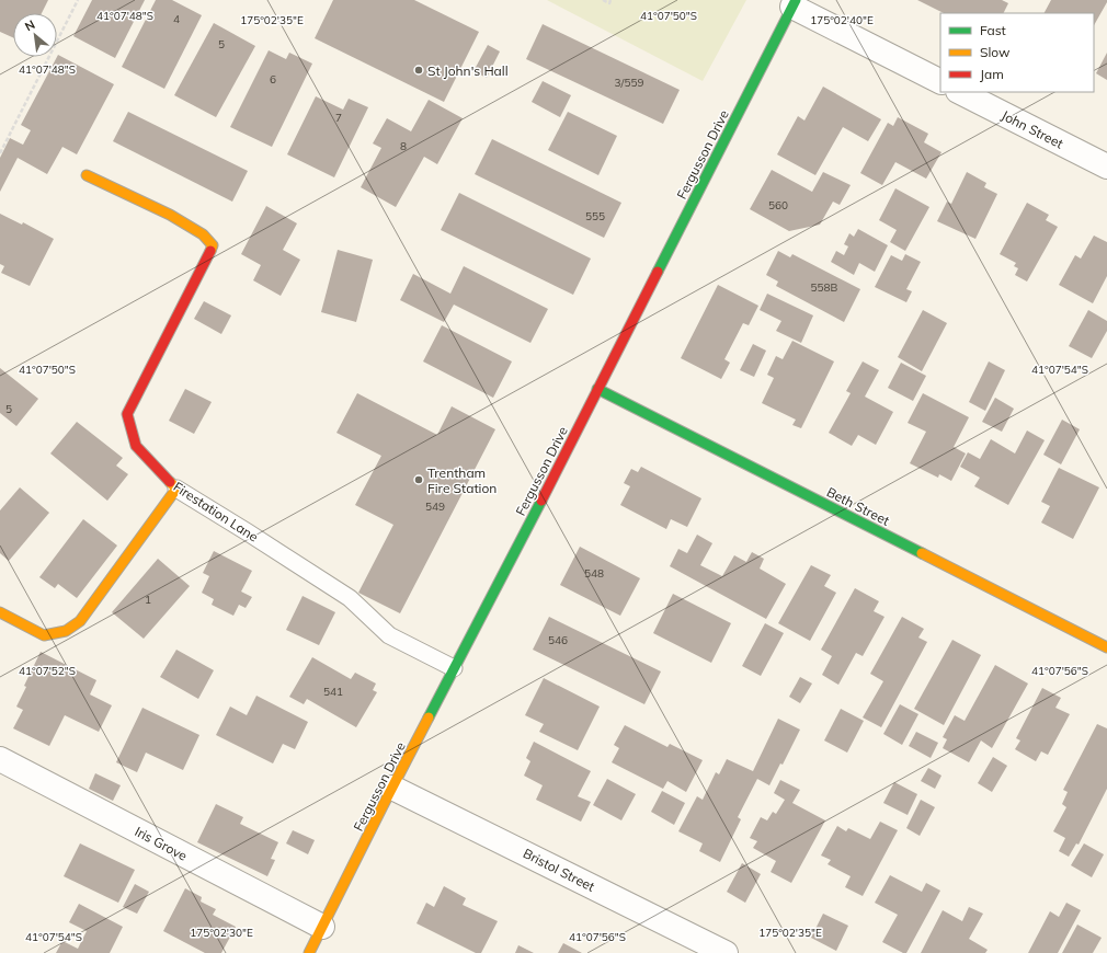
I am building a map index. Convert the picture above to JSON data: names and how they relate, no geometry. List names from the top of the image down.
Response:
{
  "streets": {
    "street": [
      "John Street",
      "Fergusson Drive",
      "Beth Street",
      "Firestation Lane",
      "Iris Grove",
      "Bristol Street"
    ]
  },
  "crossings": [
    ["Fergusson Drive", "Beth Street"],
    ["Fergusson Drive", "Firestation Lane"],
    ["Fergusson Drive", "Iris Grove"],
    ["Fergusson Drive", "Bristol Street"]
  ],
  "places": ["St John's Hall", "Trentham Fire Station"],
  "house_numbers": [
    "4",
    "5",
    "6",
    "3/559",
    "7",
    "8",
    "560",
    "555",
    "558B",
    "5",
    "549",
    "548",
    "1",
    "546",
    "541"
  ],
  "legend": ["Fast", "Slow", "Jam"],
  "north": "top left",
  "coordinates": [
    "41°07'48\"S",
    "41°07'50\"S",
    "175°02'35\"E",
    "175°02'40\"E",
    "41°07'54\"S",
    "41°07'56\"S",
    "41°07'52\"S",
    "175°02'30\"E"
  ]
}
